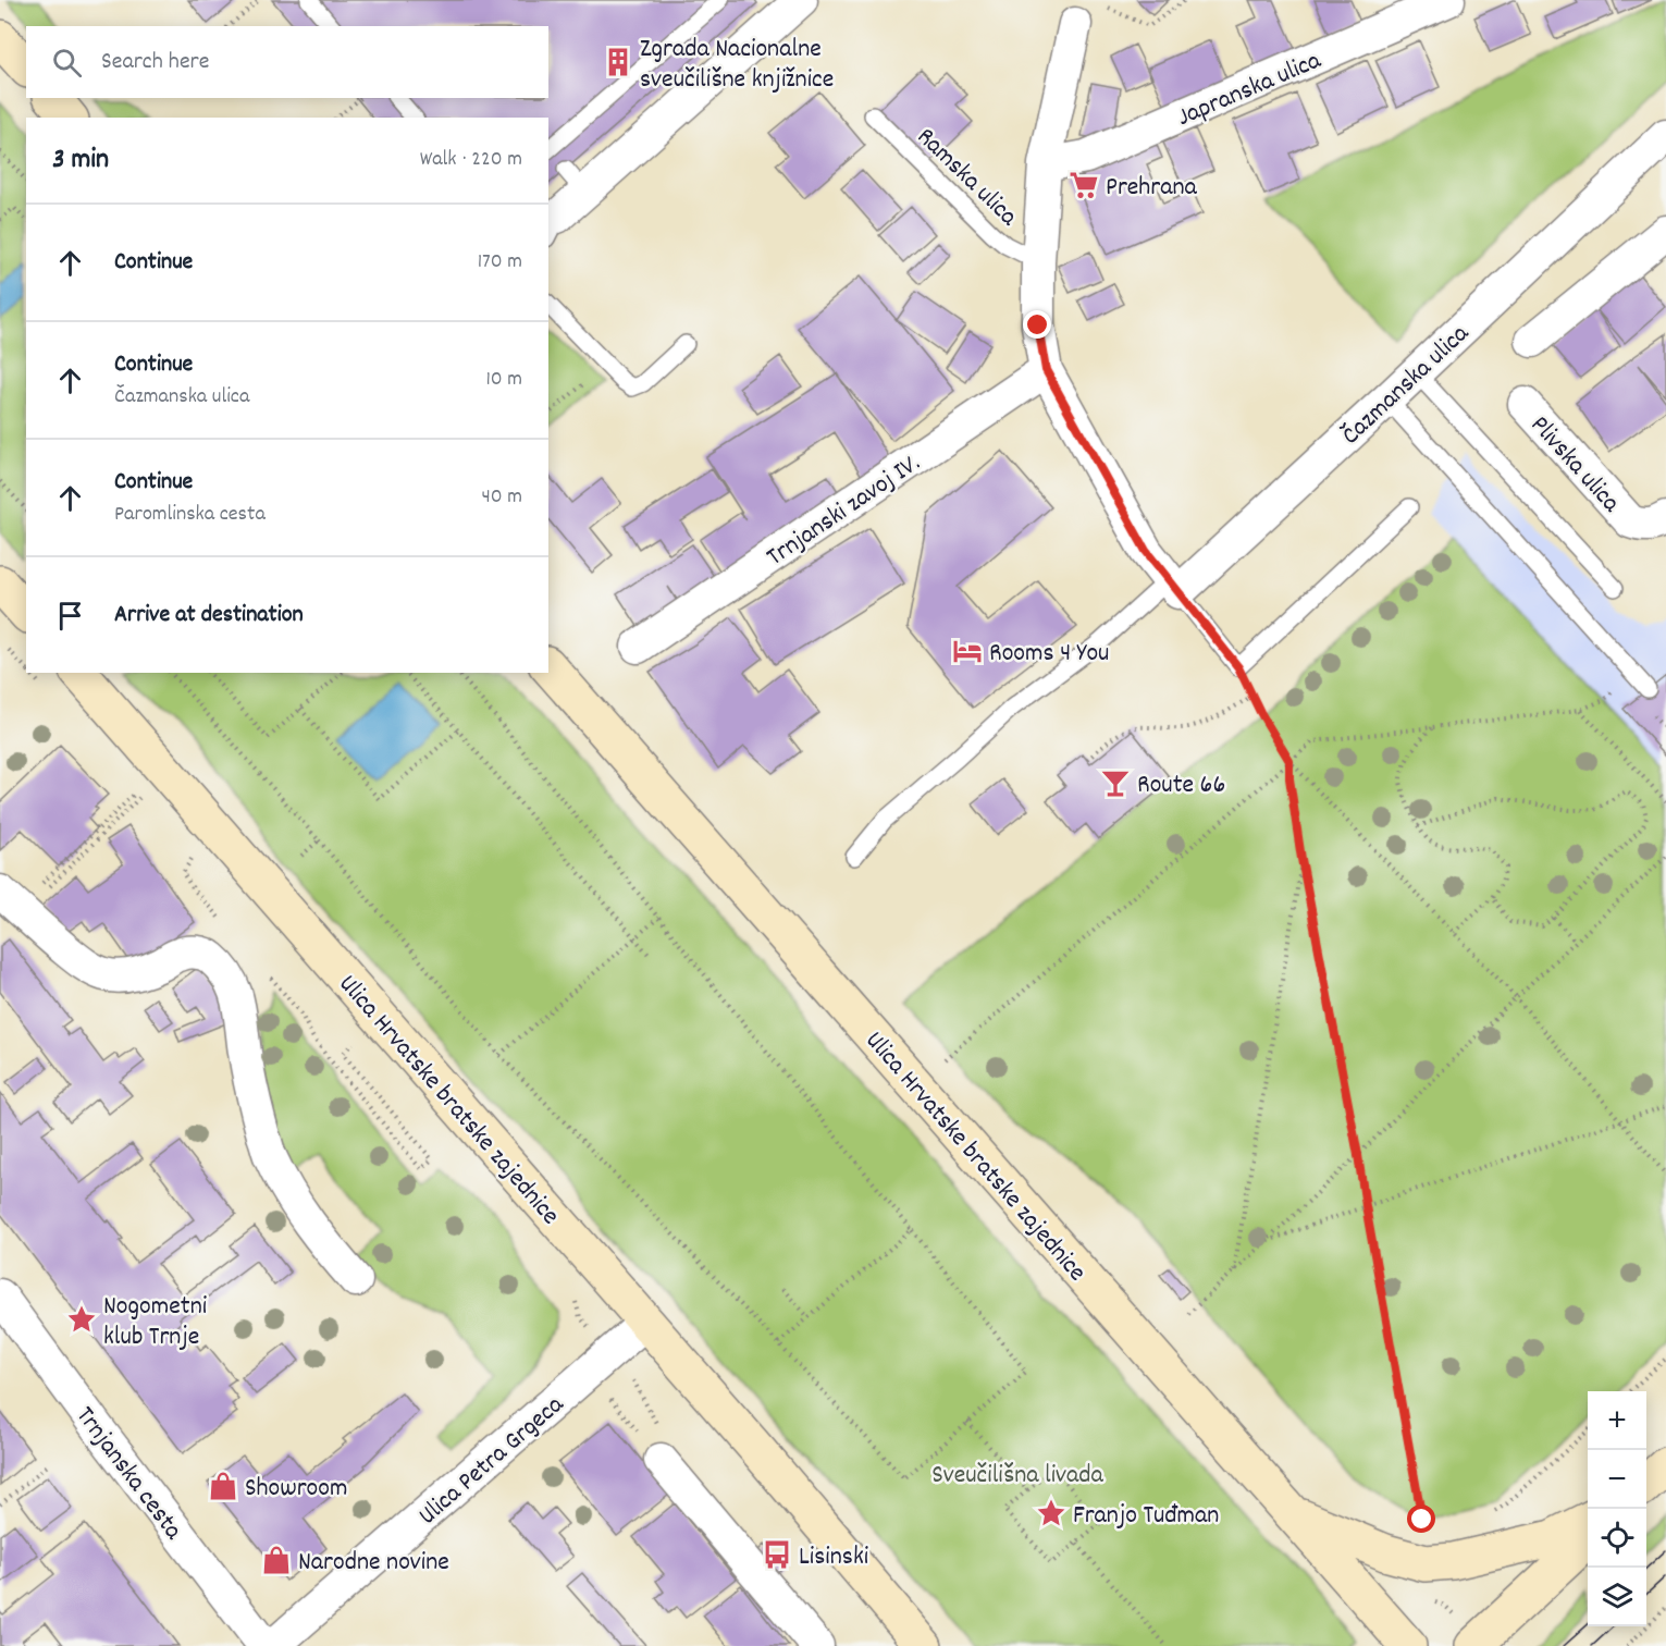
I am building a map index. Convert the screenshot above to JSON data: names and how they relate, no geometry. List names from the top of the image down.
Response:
{
  "streets": {
    "main road": ["Ulica Hrvatske bratske zajednice"],
    "street": [
      "Japranska ulica",
      "Čazmanska ulica",
      "Plivska ulica",
      "Trnjanski zavoj IV.",
      "Ulica Petra Grgeca",
      "Trnjanska cesta"
    ],
    "lane": ["Ramska ulica"]
  },
  "crossings": [
    ["Ulica Hrvatske bratske zajednice", "Ulica Petra Grgeca"]
  ],
  "parks": ["Sveučilišna livada"],
  "places": {
    "building": ["Zgrada Nacionalne sveučilišne knjižnice"],
    "supermarket": ["Prehrana"],
    "hotel": ["Rooms 4 You"],
    "bar": ["Route 66"],
    "place": ["Nogometni klub Trnje", "Franjo Tuđman"],
    "shop": ["Showroom", "Narodne novine"],
    "bus stop": ["Lisinski"]
  },
  "page": {
    "search": "Search here",
    "heading": ["3 min", "Walk · 220 m"],
    "list": [
      ["Continue", "170 m"],
      ["Continue", "Čazmanska ulica", "10 m"],
      ["Continue", "Paromlinska cesta", "40 m"],
      "Arrive at destination"
    ],
    "map_buttons": ["+", "−"]
  }
}
